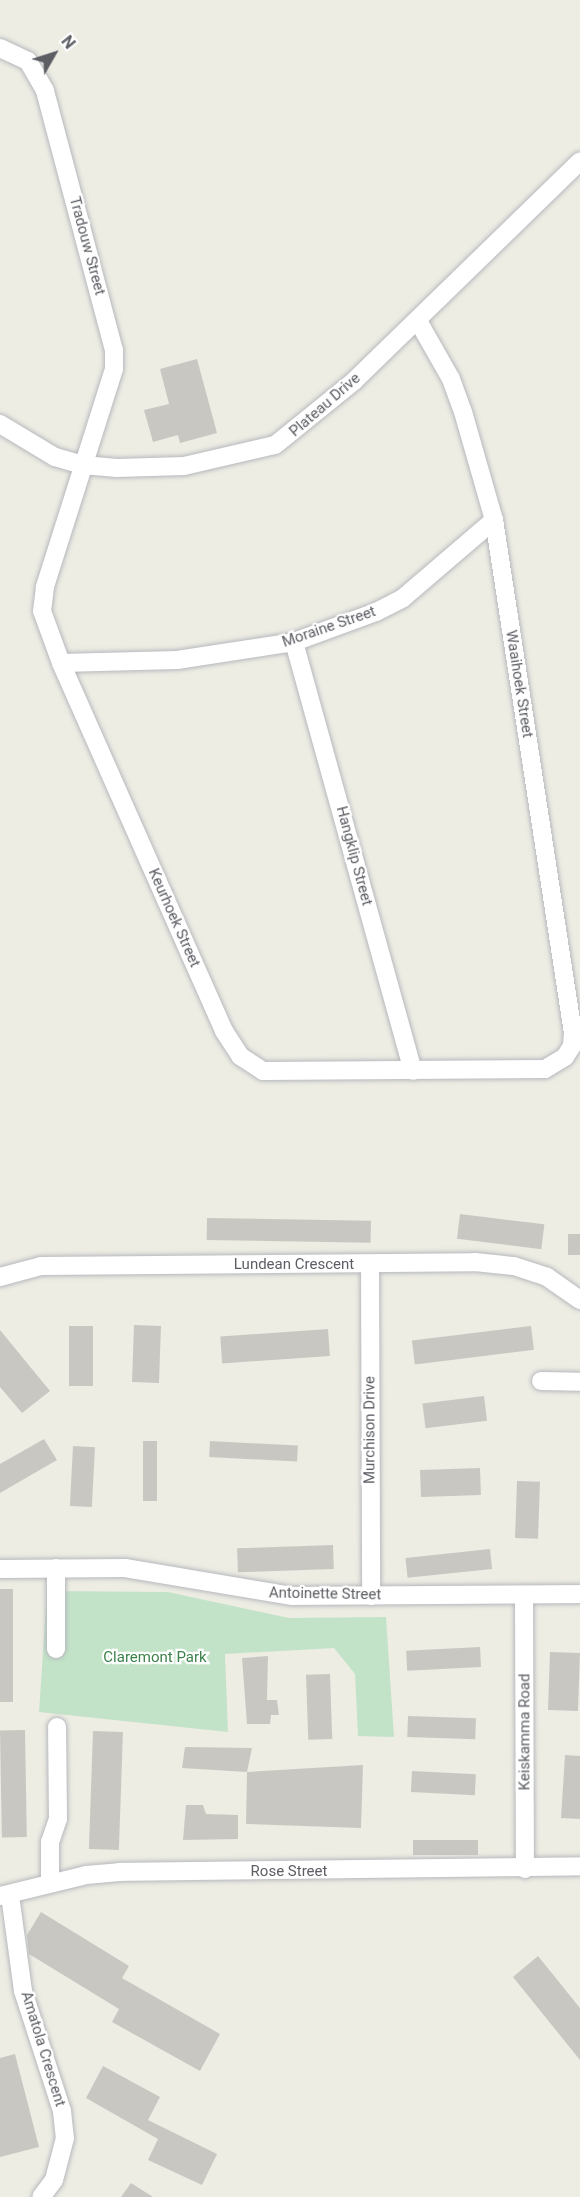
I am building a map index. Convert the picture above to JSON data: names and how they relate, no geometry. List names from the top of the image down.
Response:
{
  "streets": {
    "street": [
      "Tradouw Street",
      "Plateau Drive",
      "Moraine Street",
      "Waaihoek Street",
      "Hangklip Street",
      "Keurhoek Street",
      "Lundean Crescent",
      "Murchison Drive",
      "Antoinette Street",
      "Keiskamma Road",
      "Rose Street",
      "Amatola Crescent"
    ]
  },
  "crossings": [
    ["Tradouw Street", "Plateau Drive"],
    ["Tradouw Street", "Keurhoek Street"],
    ["Plateau Drive", "Waaihoek Street"],
    ["Plateau Drive", "Keurhoek Street"],
    ["Moraine Street", "Waaihoek Street"],
    ["Moraine Street", "Hangklip Street"],
    ["Moraine Street", "Keurhoek Street"],
    ["Waaihoek Street", "Keurhoek Street"],
    ["Hangklip Street", "Keurhoek Street"],
    ["Lundean Crescent", "Murchison Drive"],
    ["Murchison Drive", "Antoinette Street"],
    ["Antoinette Street", "Keiskamma Road"],
    ["Keiskamma Road", "Rose Street"],
    ["Rose Street", "Amatola Crescent"]
  ],
  "parks": ["Claremont Park"],
  "north": "top right"
}
